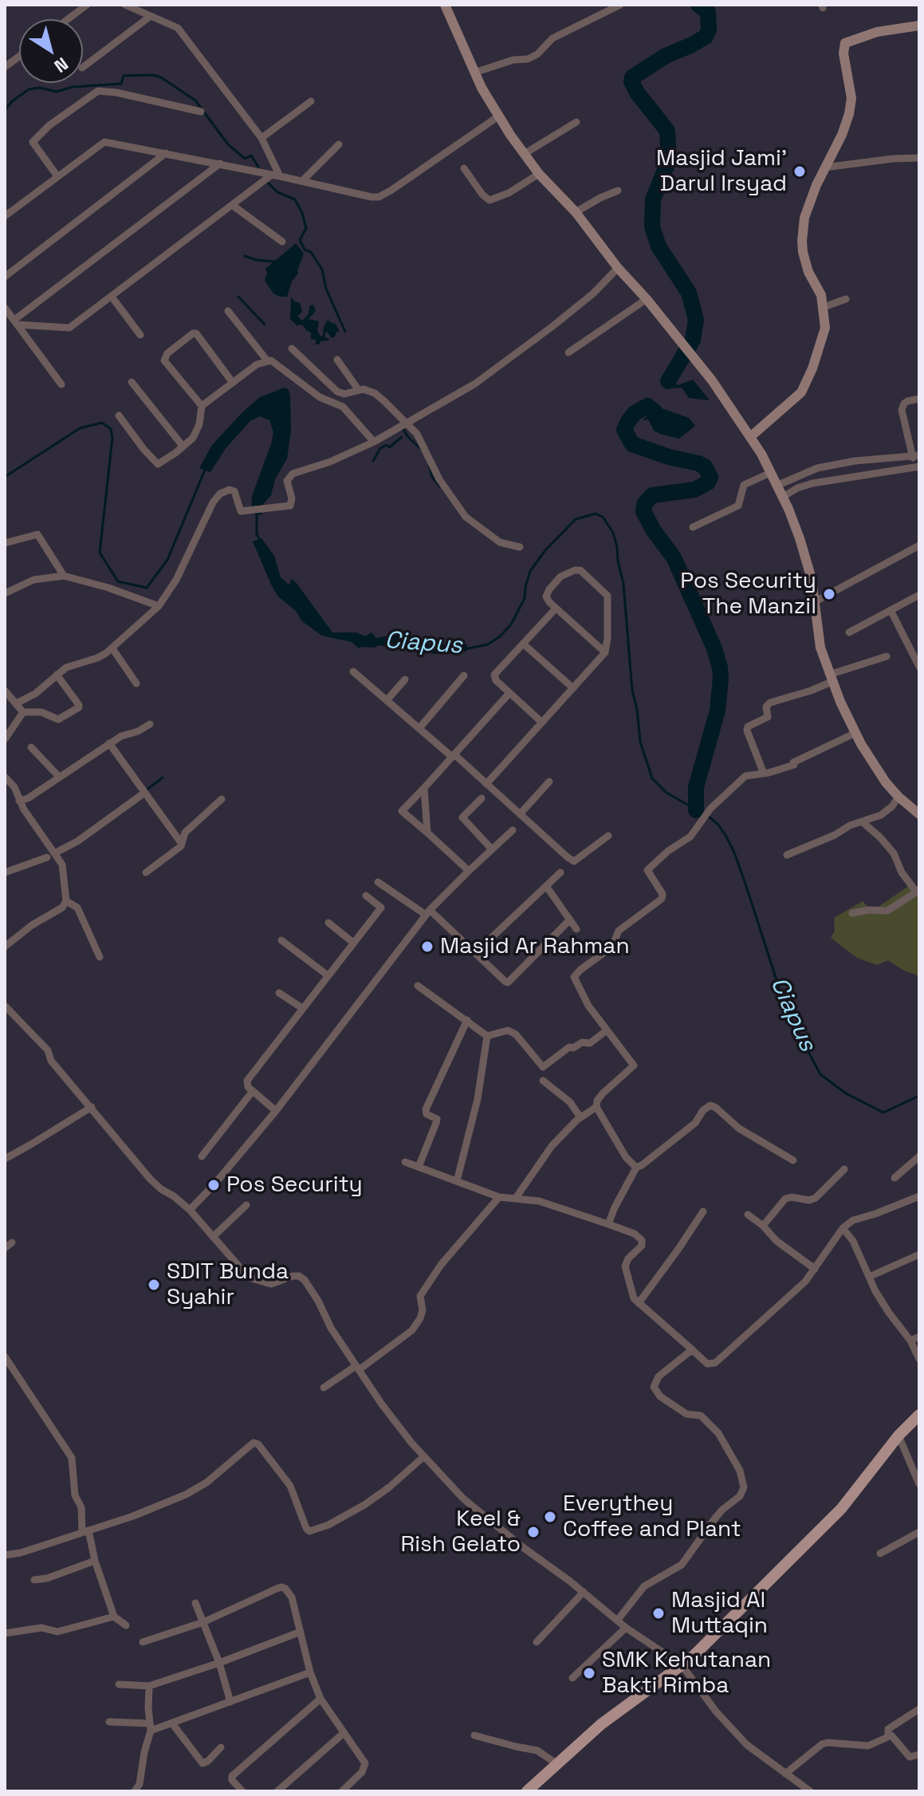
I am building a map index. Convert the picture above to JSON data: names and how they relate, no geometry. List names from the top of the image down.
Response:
{
  "water": ["Ciapus"],
  "places": [
    "Masjid Jami' Darul Irsyad",
    "Pos Security The Manzil",
    "Masjid Ar Rahman",
    "Pos Security",
    "SDIT Bunda Syahir",
    "Everythey Coffee and Plant",
    "Keel & Rish Gelato",
    "Masjid Al Muttaqin",
    "SMK Kehutanan Bakti Rimba"
  ],
  "north": "bottom right"
}
